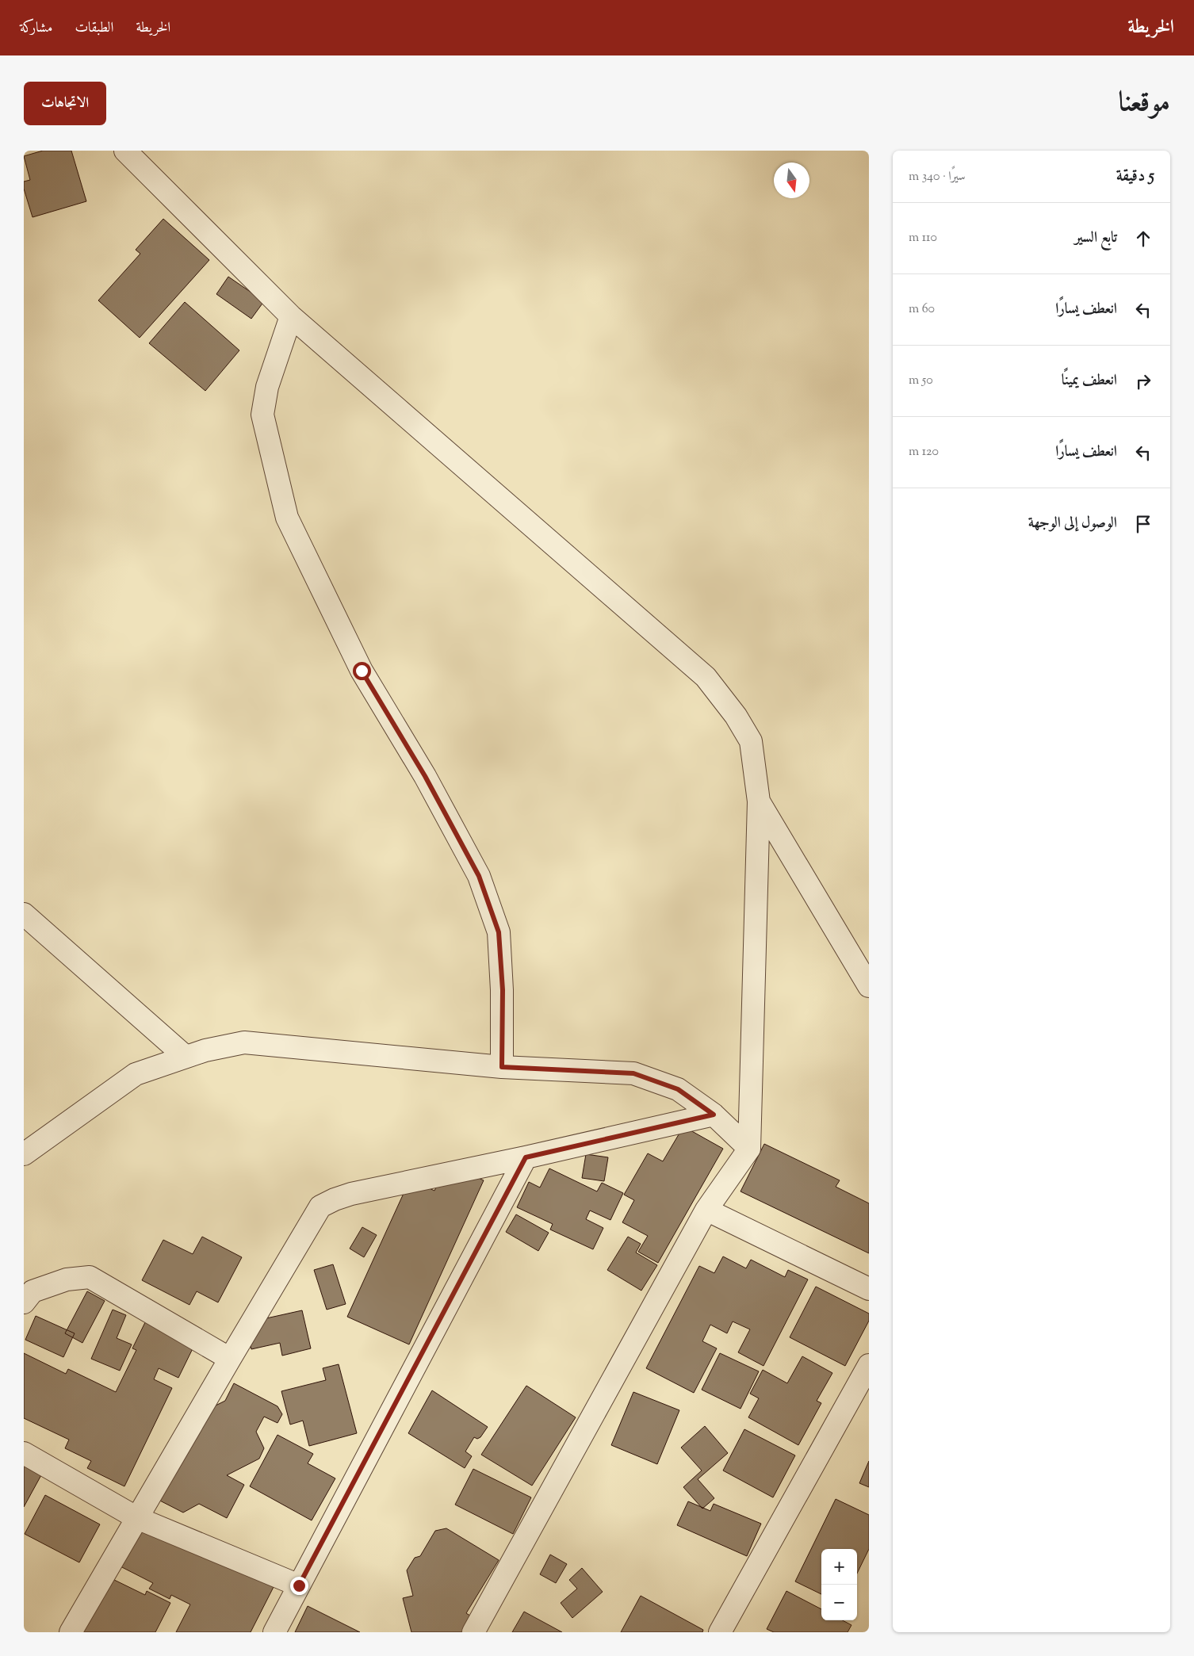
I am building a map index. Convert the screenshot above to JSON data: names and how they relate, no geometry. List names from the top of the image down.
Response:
{
  "north": "bottom",
  "page": {
    "header": "الخريطة",
    "nav": ["الخريطة", "الطبقات", "مشاركة"],
    "title": "موقعنا",
    "buttons": "الاتجاهات",
    "heading": ["5 دقيقة", "سيرًا · 340 m"],
    "list": [
      ["تابع السير", "110 m"],
      ["انعطف يسارًا", "60 m"],
      ["انعطف يمينًا", "50 m"],
      ["انعطف يسارًا", "120 m"],
      "الوصول إلى الوجهة"
    ],
    "map_buttons": ["+", "−"]
  }
}
